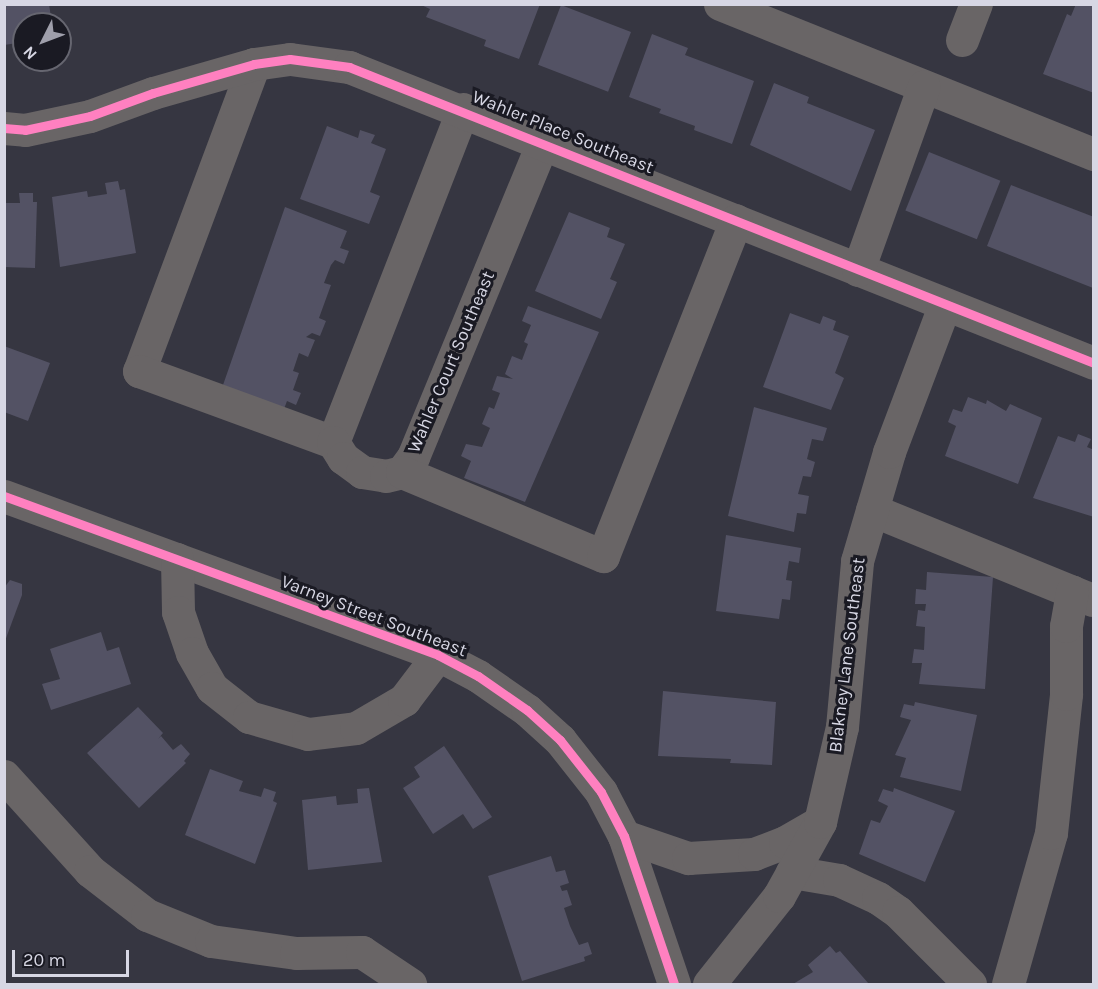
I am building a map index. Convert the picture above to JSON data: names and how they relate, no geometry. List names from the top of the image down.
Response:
{
  "streets": {
    "street": [
      "Wahler Place Southeast",
      "Wahler Court Southeast",
      "Varney Street Southeast",
      "Blakney Lane Southeast"
    ]
  },
  "crossings": [
    ["Wahler Place Southeast", "Wahler Court Southeast"],
    ["Wahler Place Southeast", "Blakney Lane Southeast"]
  ],
  "scale_bar": "20 m",
  "north": "bottom left"
}
